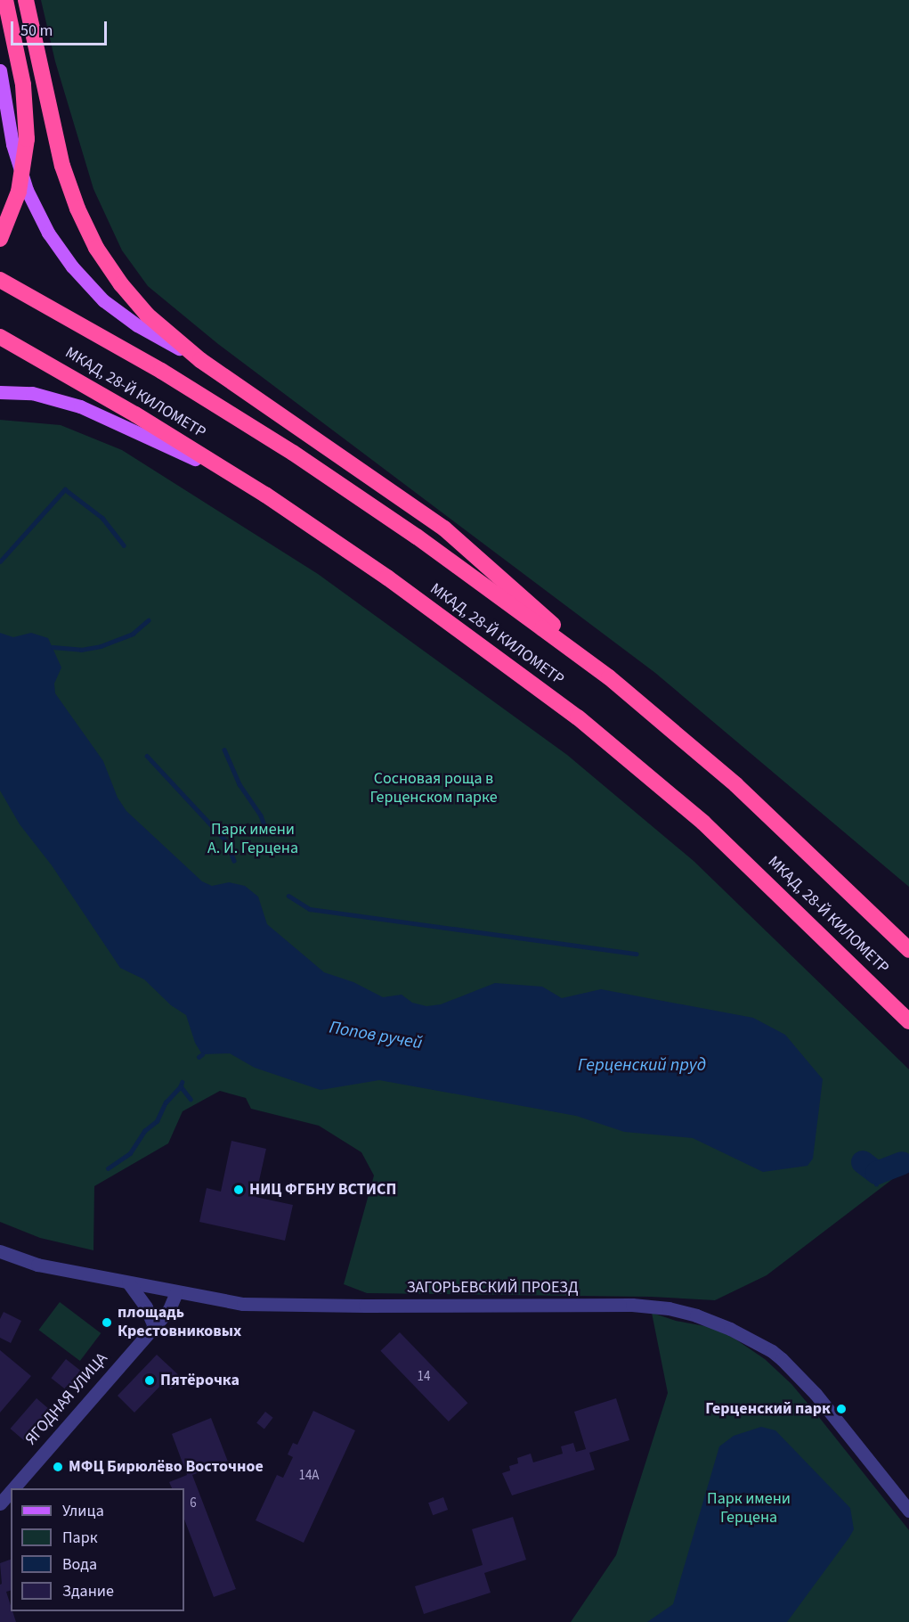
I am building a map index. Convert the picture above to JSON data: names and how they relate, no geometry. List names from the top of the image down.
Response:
{
  "streets": {
    "highway": ["МКАД, 28-Й КИЛОМЕТР"],
    "street": ["ЗАГОРЬЕВСКИЙ ПРОЕЗД", "ЯГОДНАЯ УЛИЦА"]
  },
  "crossings": [
    ["ЗАГОРЬЕВСКИЙ ПРОЕЗД", "ЯГОДНАЯ УЛИЦА"]
  ],
  "water": ["Попов ручей", "Герценский пруд"],
  "parks": ["Сосновая роща в Герценском парке", "Парк имени А. И. Герцена", "Парк имени Герцена"],
  "places": [
    "НИЦ ФГБНУ ВСТИСП",
    "площадь Крестовниковых",
    "Пятёрочка",
    "Герценский парк",
    "МФЦ Бирюлёво Восточное"
  ],
  "house_numbers": ["14", "14А", "6"],
  "legend": [
    "Улица",
    "Парк",
    "Вода",
    "Здание"
  ],
  "scale_bar": "50 m"
}
